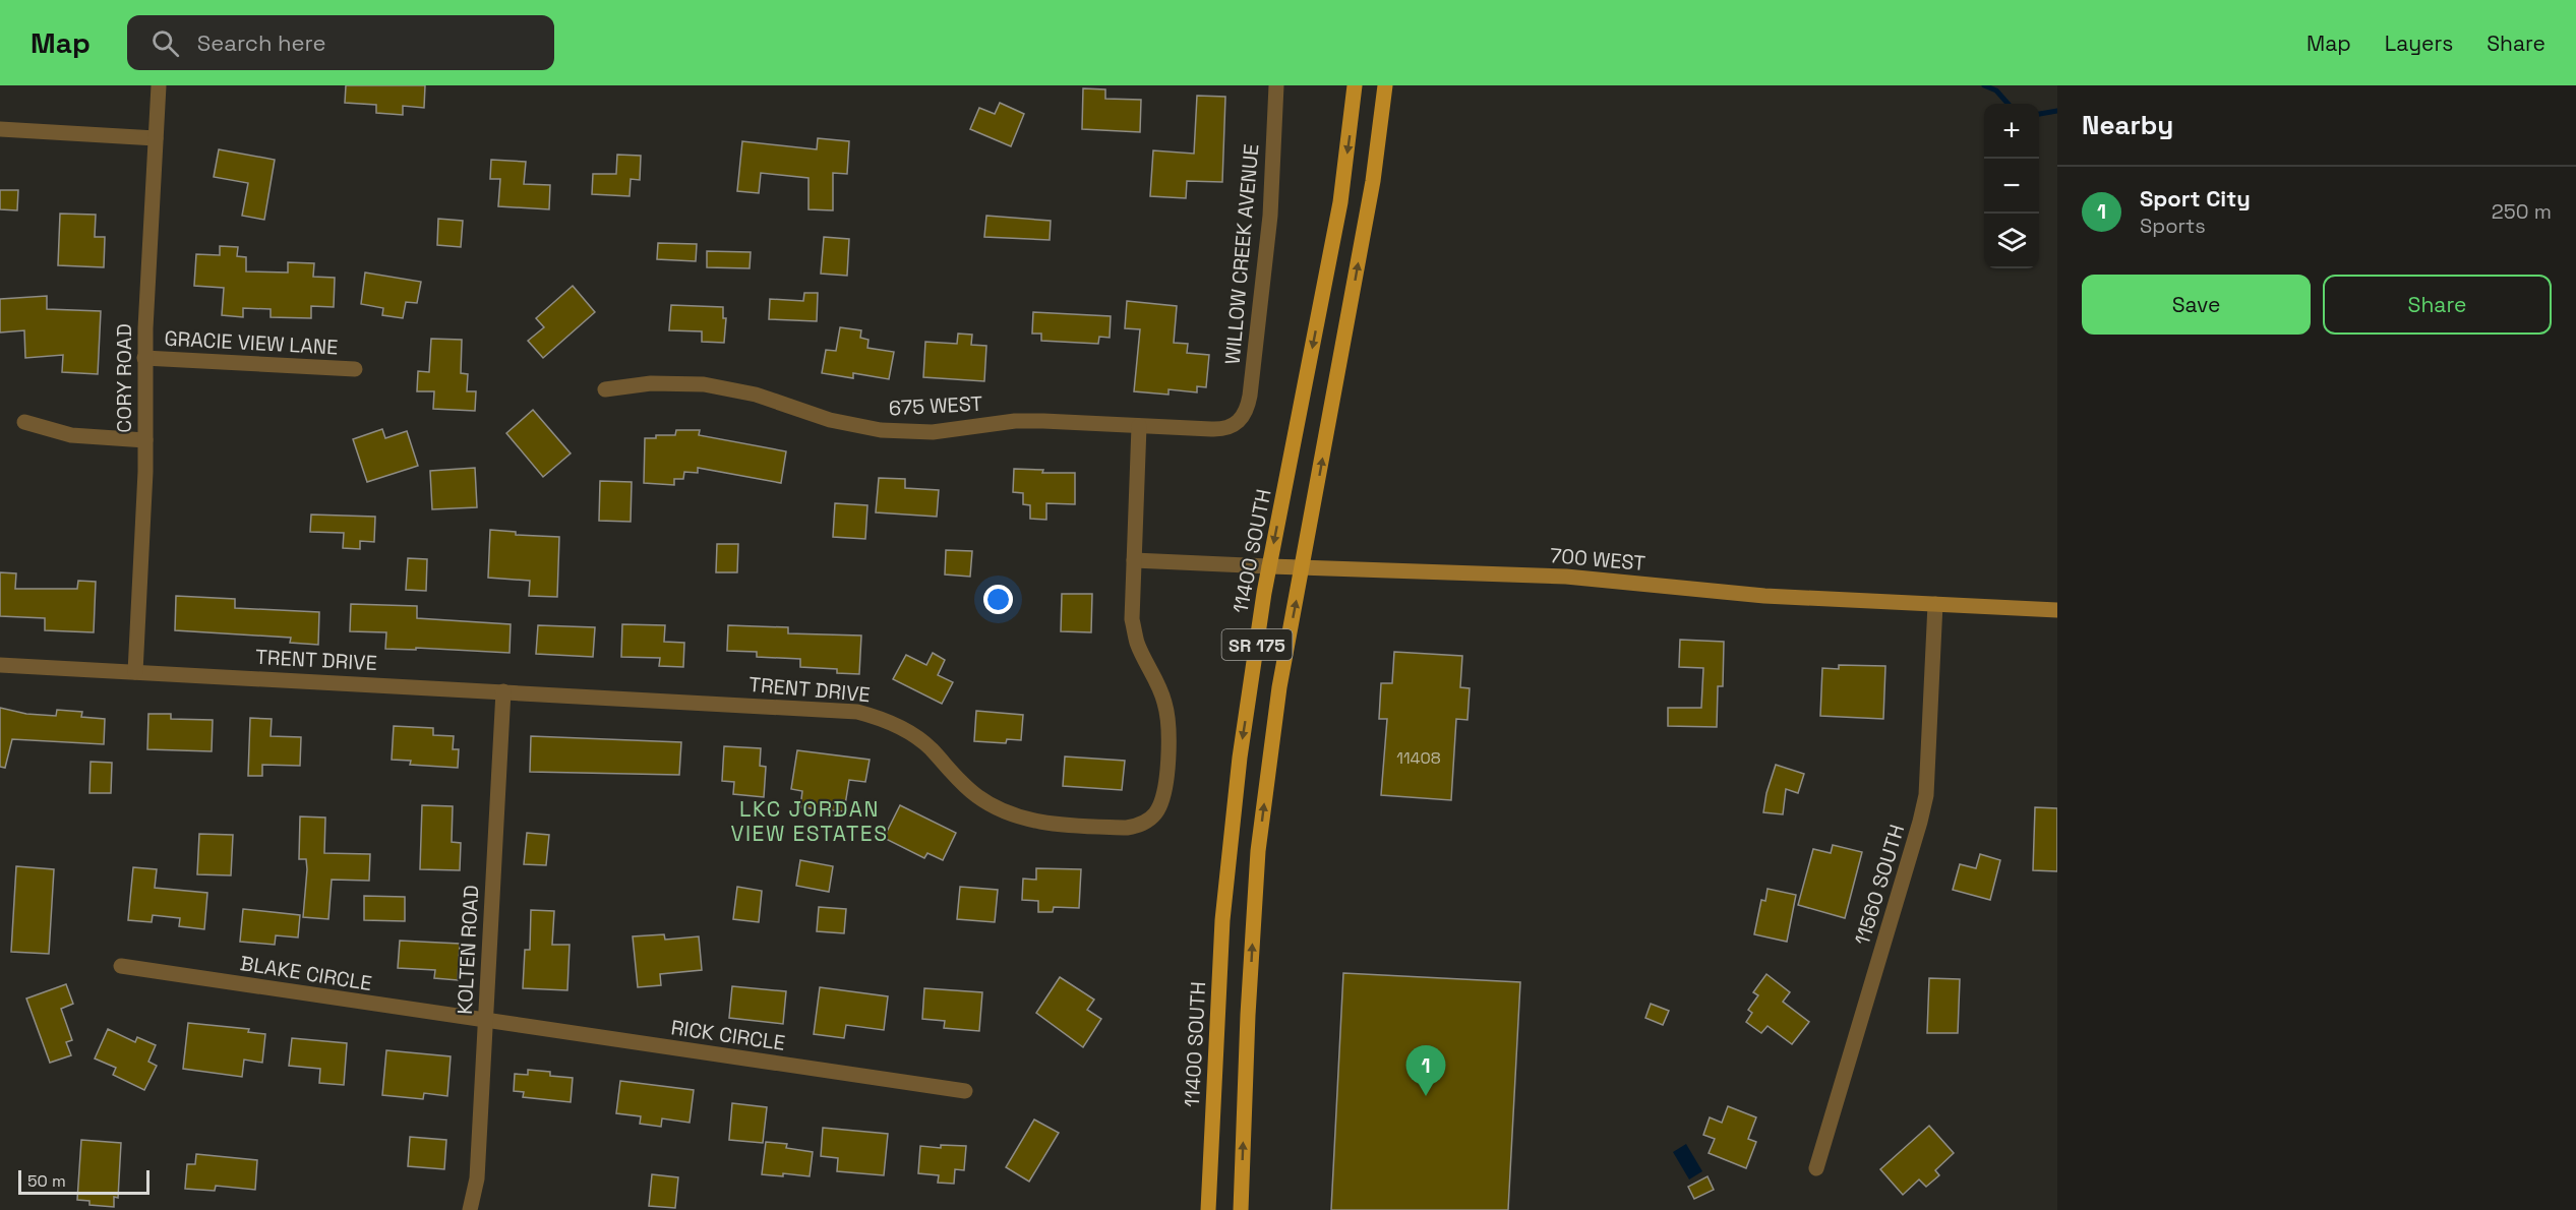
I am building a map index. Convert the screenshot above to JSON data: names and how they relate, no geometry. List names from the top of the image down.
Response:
{
  "streets": {
    "main road": ["11400 SOUTH", "SR 175"],
    "street": [
      "WILLOW CREEK AVENUE",
      "GRACIE VIEW LANE",
      "CORY ROAD",
      "675 WEST",
      "700 WEST",
      "TRENT DRIVE",
      "11560 SOUTH",
      "KOLTEN ROAD",
      "BLAKE CIRCLE",
      "RICK CIRCLE"
    ]
  },
  "crossings": [
    ["WILLOW CREEK AVENUE", "675 WEST"],
    ["GRACIE VIEW LANE", "CORY ROAD"],
    ["CORY ROAD", "TRENT DRIVE"],
    ["675 WEST", "TRENT DRIVE"],
    ["11400 SOUTH", "700 WEST"],
    ["700 WEST", "SR 175"],
    ["700 WEST", "TRENT DRIVE"],
    ["700 WEST", "11560 SOUTH"],
    ["TRENT DRIVE", "KOLTEN ROAD"],
    ["KOLTEN ROAD", "BLAKE CIRCLE"],
    ["KOLTEN ROAD", "RICK CIRCLE"],
    ["BLAKE CIRCLE", "RICK CIRCLE"]
  ],
  "districts": ["LKC JORDAN VIEW ESTATES"],
  "house_numbers": ["11408"],
  "scale_bar": "50 m",
  "page": {
    "header": "Map",
    "search": "Search here",
    "nav": ["Map", "Layers", "Share"],
    "heading": "Nearby",
    "map_buttons": ["+", "−"],
    "list": [
      {
        "mark": "1",
        "name": "Sport City",
        "note": "Sports",
        "value": "250 m"
      }
    ],
    "buttons": ["Save", "Share"],
    "pins": "1",
    "scale": "50 m"
  }
}
